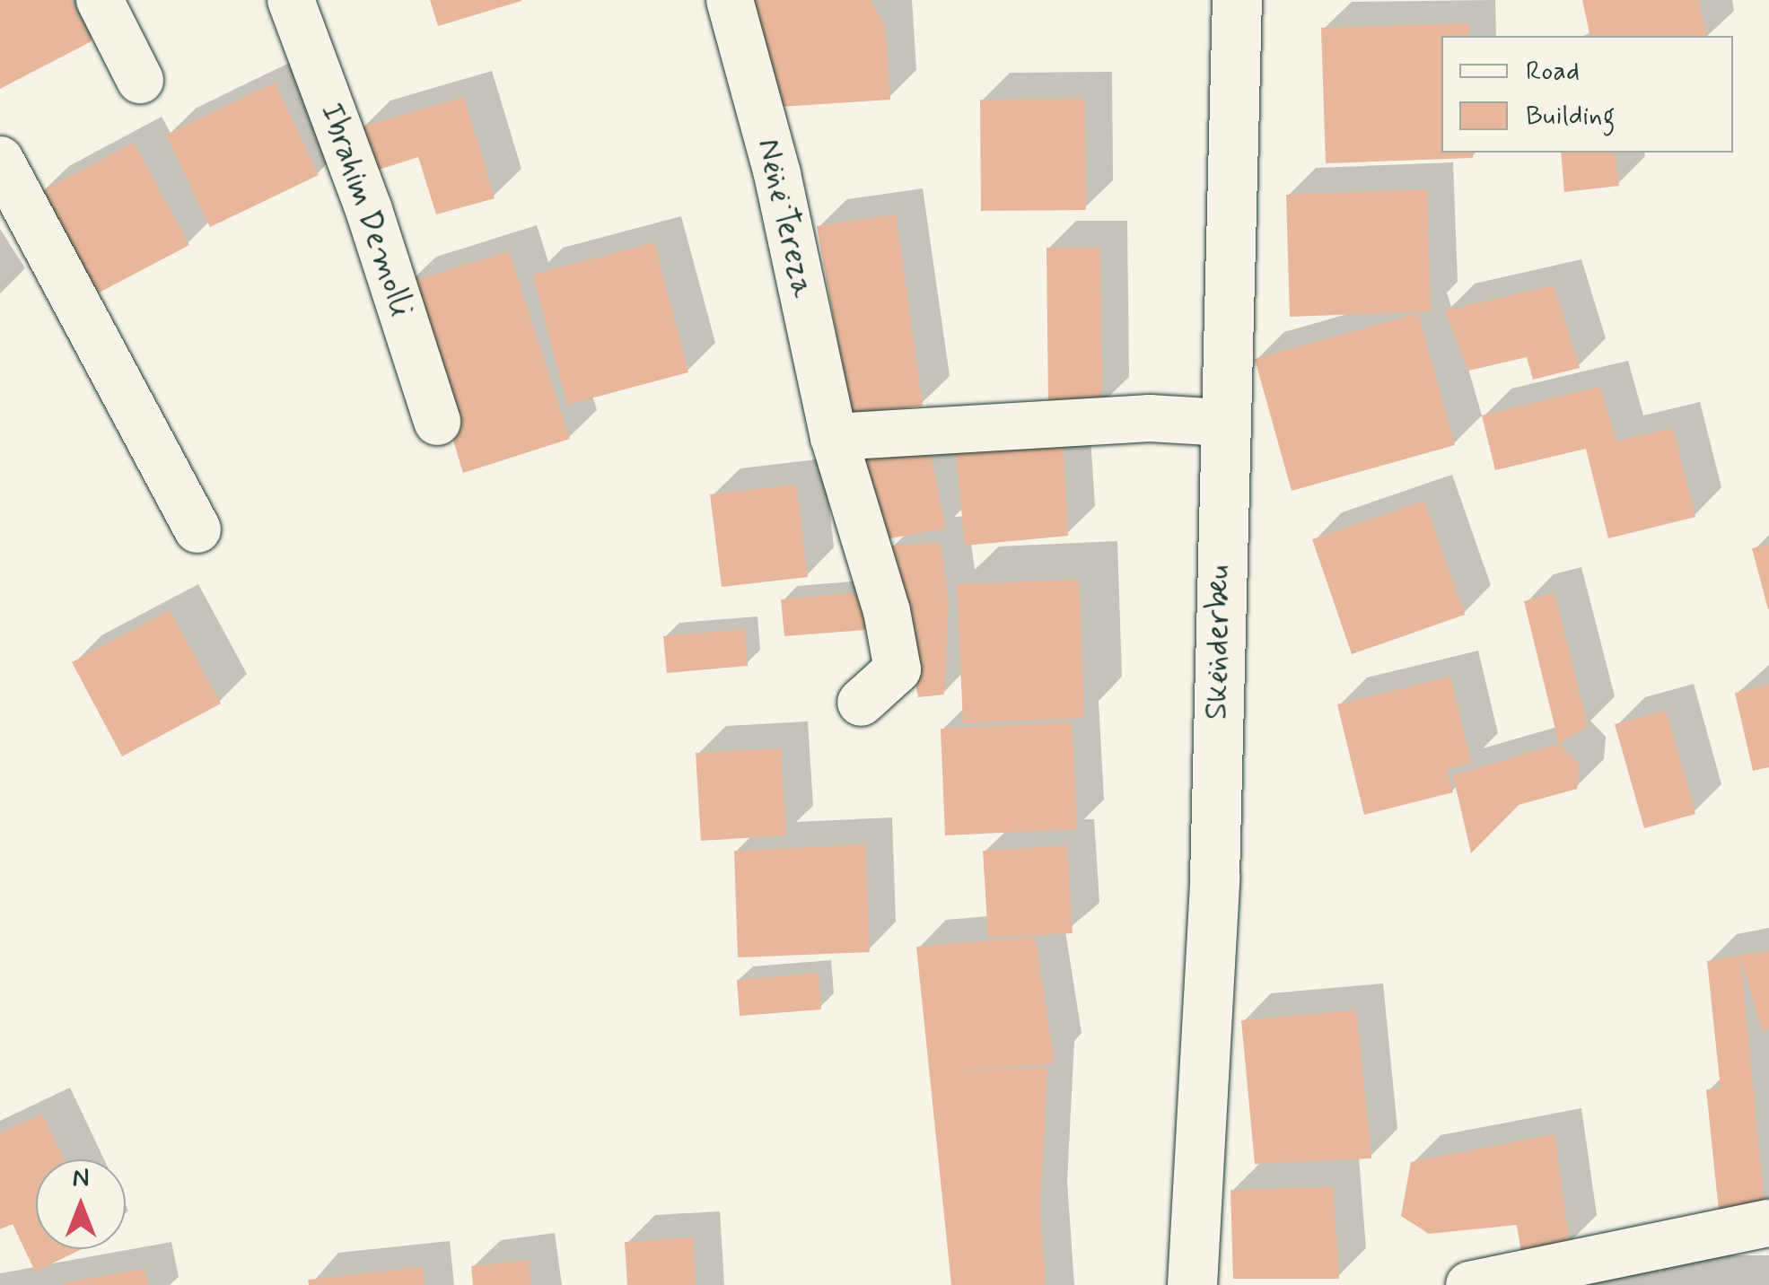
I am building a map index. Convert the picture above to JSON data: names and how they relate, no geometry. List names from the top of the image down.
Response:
{
  "streets": {
    "main road": ["Skënderbeu"],
    "street": ["Ibrahim Demolli", "Nënë Tereza"]
  },
  "legend": ["Road", "Building"],
  "north": "top"
}
